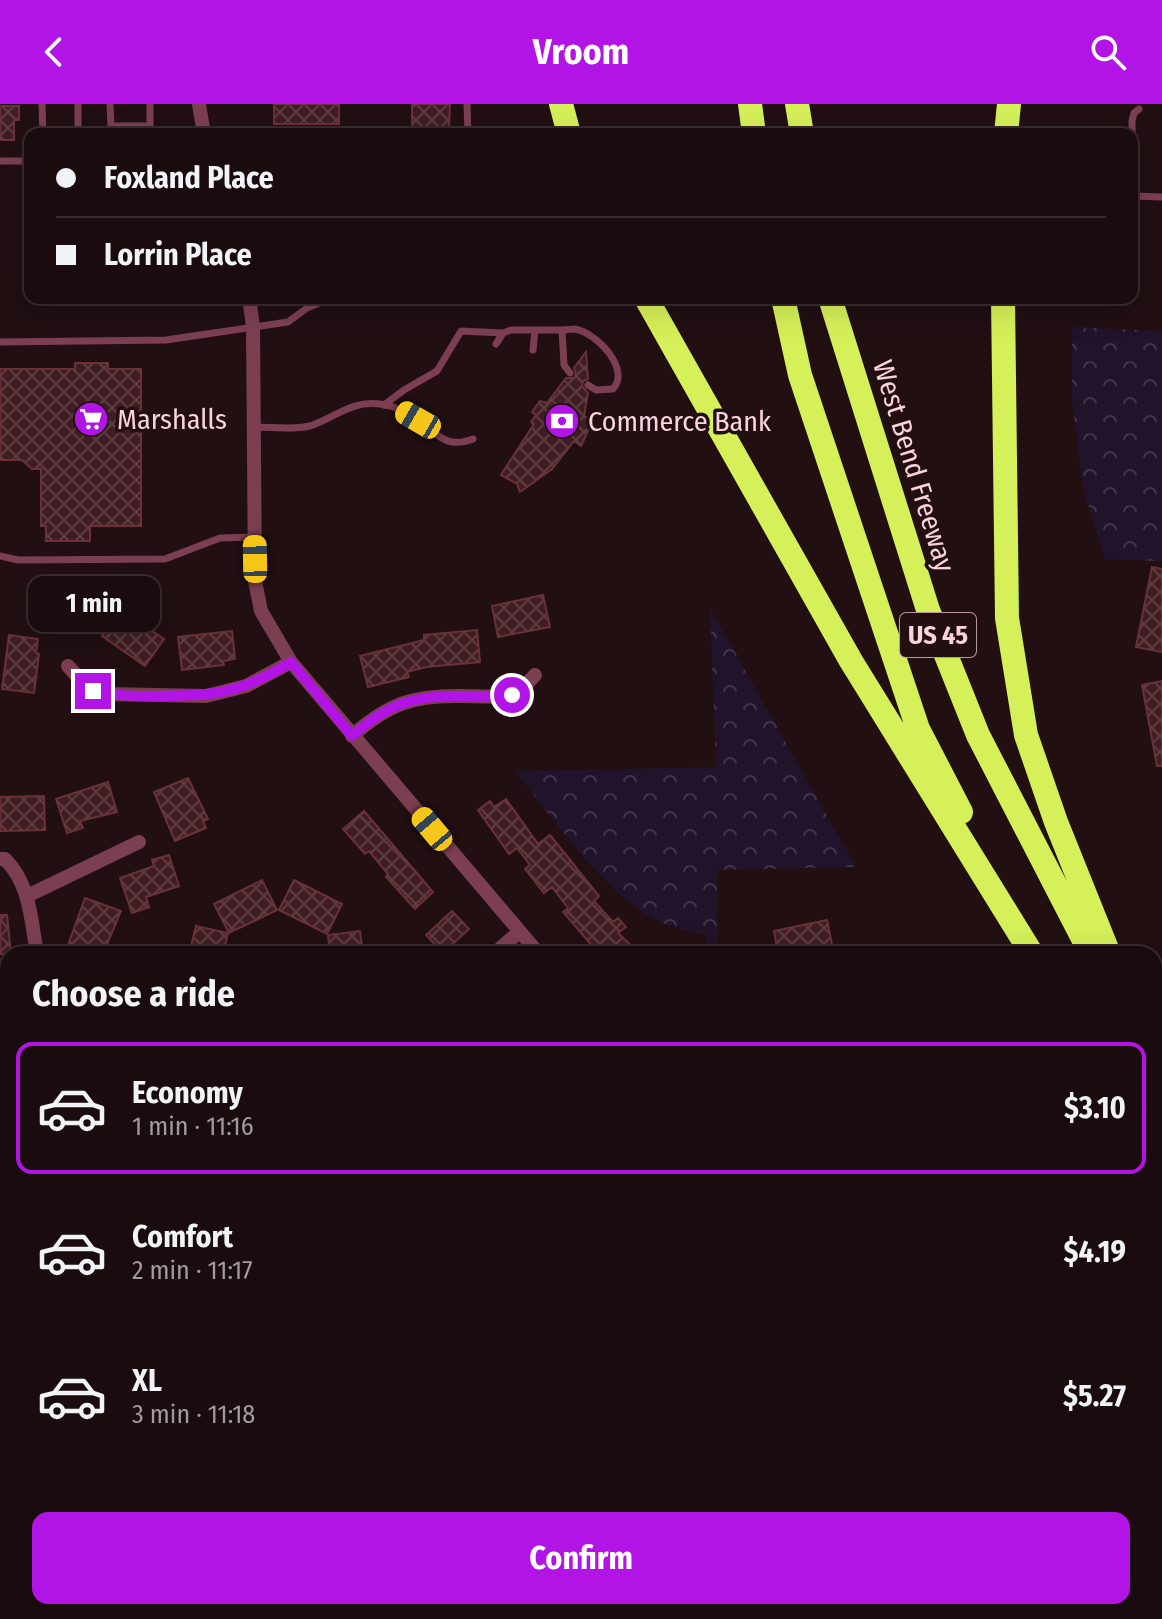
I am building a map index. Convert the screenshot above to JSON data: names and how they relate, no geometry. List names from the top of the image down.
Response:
{
  "streets": {
    "highway": ["West Bend Freeway", "US 45"]
  },
  "places": {
    "supermarket": ["Marshalls"],
    "bank": ["Commerce Bank"]
  },
  "page": {
    "header": "Vroom",
    "banner": ["Foxland Place", "Lorrin Place"],
    "bubble": "1 min",
    "heading": "Choose a ride",
    "list": [
      {
        "name": "Economy",
        "note": "1 min · 11:16",
        "value": "$3.10"
      },
      {
        "name": "Comfort",
        "note": "2 min · 11:17",
        "value": "$4.19"
      },
      {
        "name": "XL",
        "note": "3 min · 11:18",
        "value": "$5.27"
      }
    ],
    "buttons": "Confirm"
  }
}
